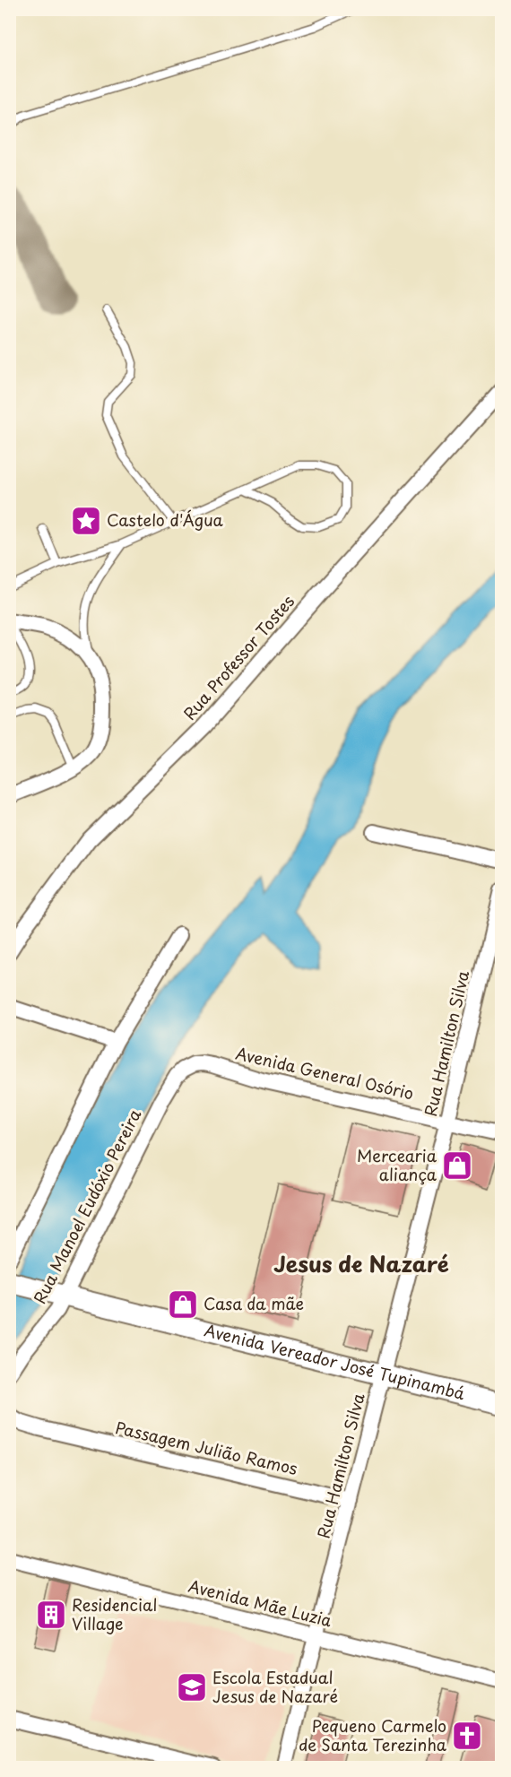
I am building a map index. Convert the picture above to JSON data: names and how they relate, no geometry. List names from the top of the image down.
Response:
{
  "streets": {
    "street": [
      "Rua Professor Tostes",
      "Rua Hamilton Silva",
      "Avenida General Osório",
      "Rua Manoel Eudóxio Pereira",
      "Avenida Vereador José Tupinambá",
      "Passagem Julião Ramos",
      "Avenida Mãe Luzia"
    ]
  },
  "crossings": [
    ["Rua Hamilton Silva", "Avenida General Osório"],
    ["Rua Hamilton Silva", "Avenida Vereador José Tupinambá"],
    ["Rua Hamilton Silva", "Passagem Julião Ramos"],
    ["Rua Hamilton Silva", "Avenida Mãe Luzia"],
    ["Avenida General Osório", "Rua Manoel Eudóxio Pereira"],
    ["Rua Manoel Eudóxio Pereira", "Avenida Vereador José Tupinambá"]
  ],
  "districts": ["Jesus de Nazaré"],
  "places": {
    "place": ["Castelo d'Água"],
    "shop": ["Mercearia aliança", "Casa da mãe"],
    "building": ["Residencial Village"],
    "school or university": ["Escola Estadual Jesus de Nazaré"],
    "church": ["Pequeno Carmelo de Santa Terezinha"]
  }
}
